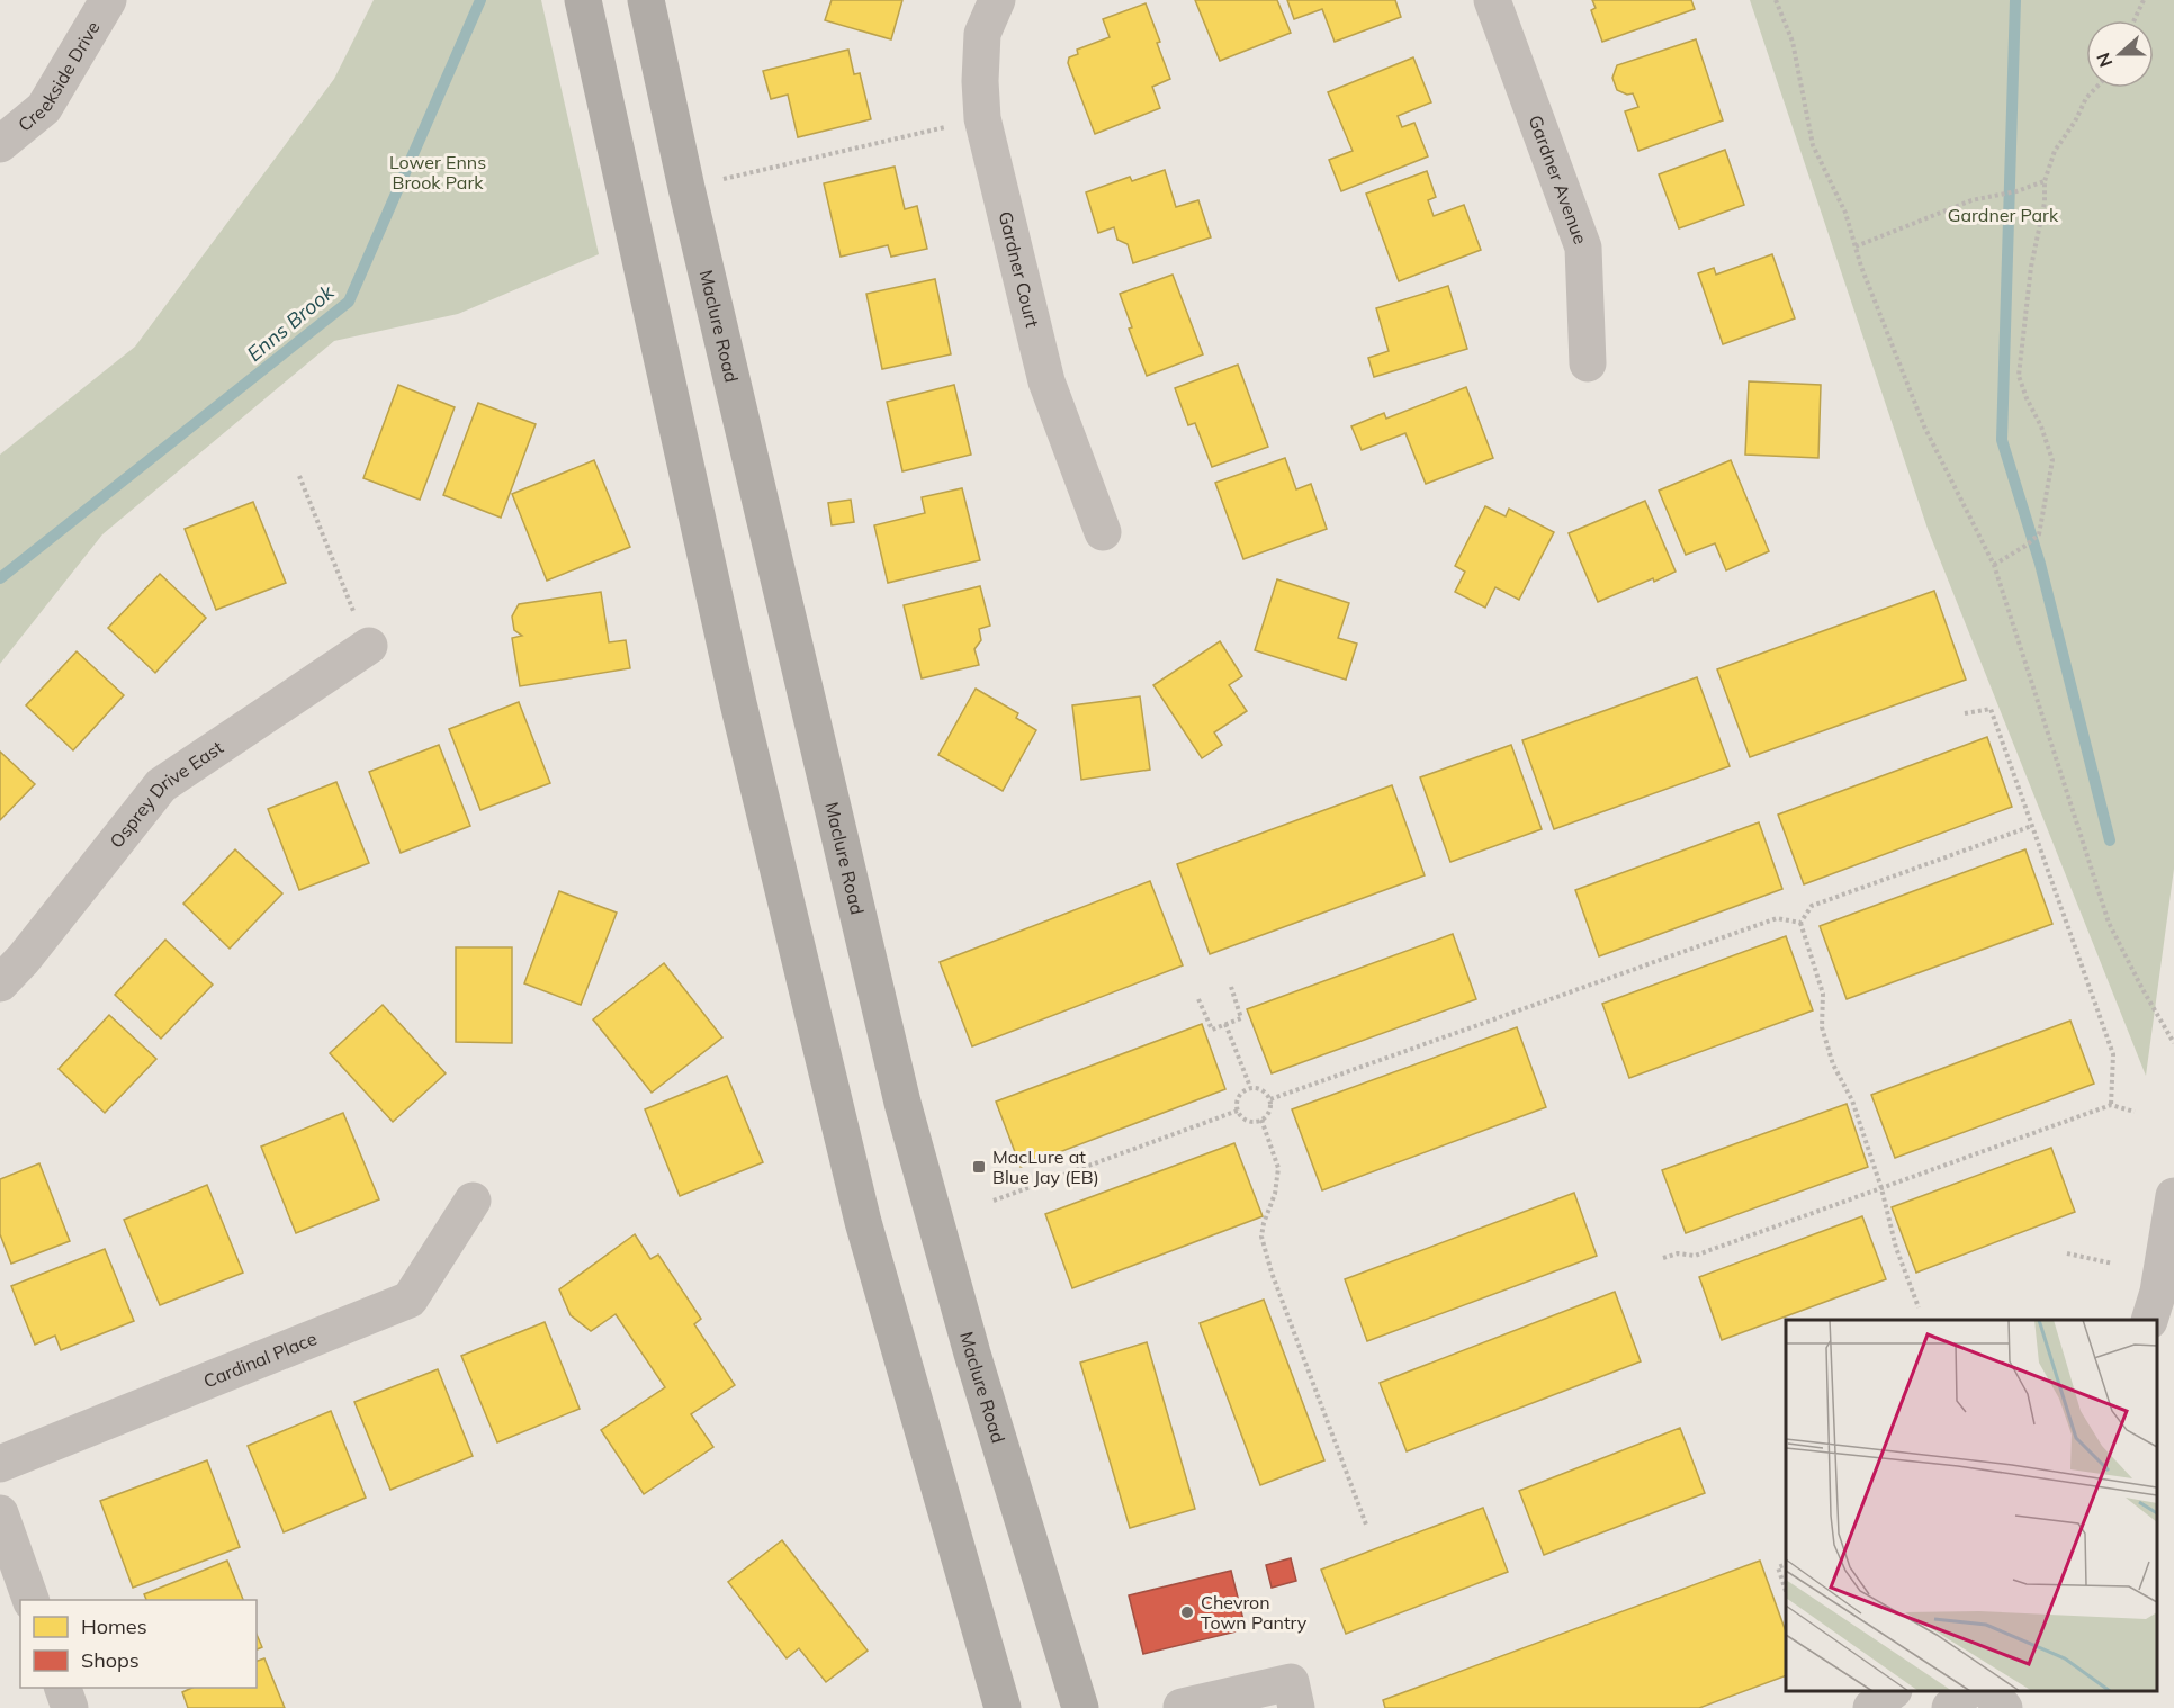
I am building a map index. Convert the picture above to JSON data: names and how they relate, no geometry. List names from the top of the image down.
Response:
{
  "streets": {
    "main road": ["Maclure Road"],
    "street": [
      "Creekside Drive",
      "Gardner Avenue",
      "Gardner Court",
      "Osprey Drive East",
      "Cardinal Place"
    ]
  },
  "water": ["Enns Brook"],
  "parks": ["Lower Enns Brook Park", "Gardner Park"],
  "places": {
    "transit": ["MacLure at Blue Jay (EB)"],
    "other": ["Chevron Town Pantry"]
  },
  "legend": ["Homes", "Shops"],
  "north": "left"
}
